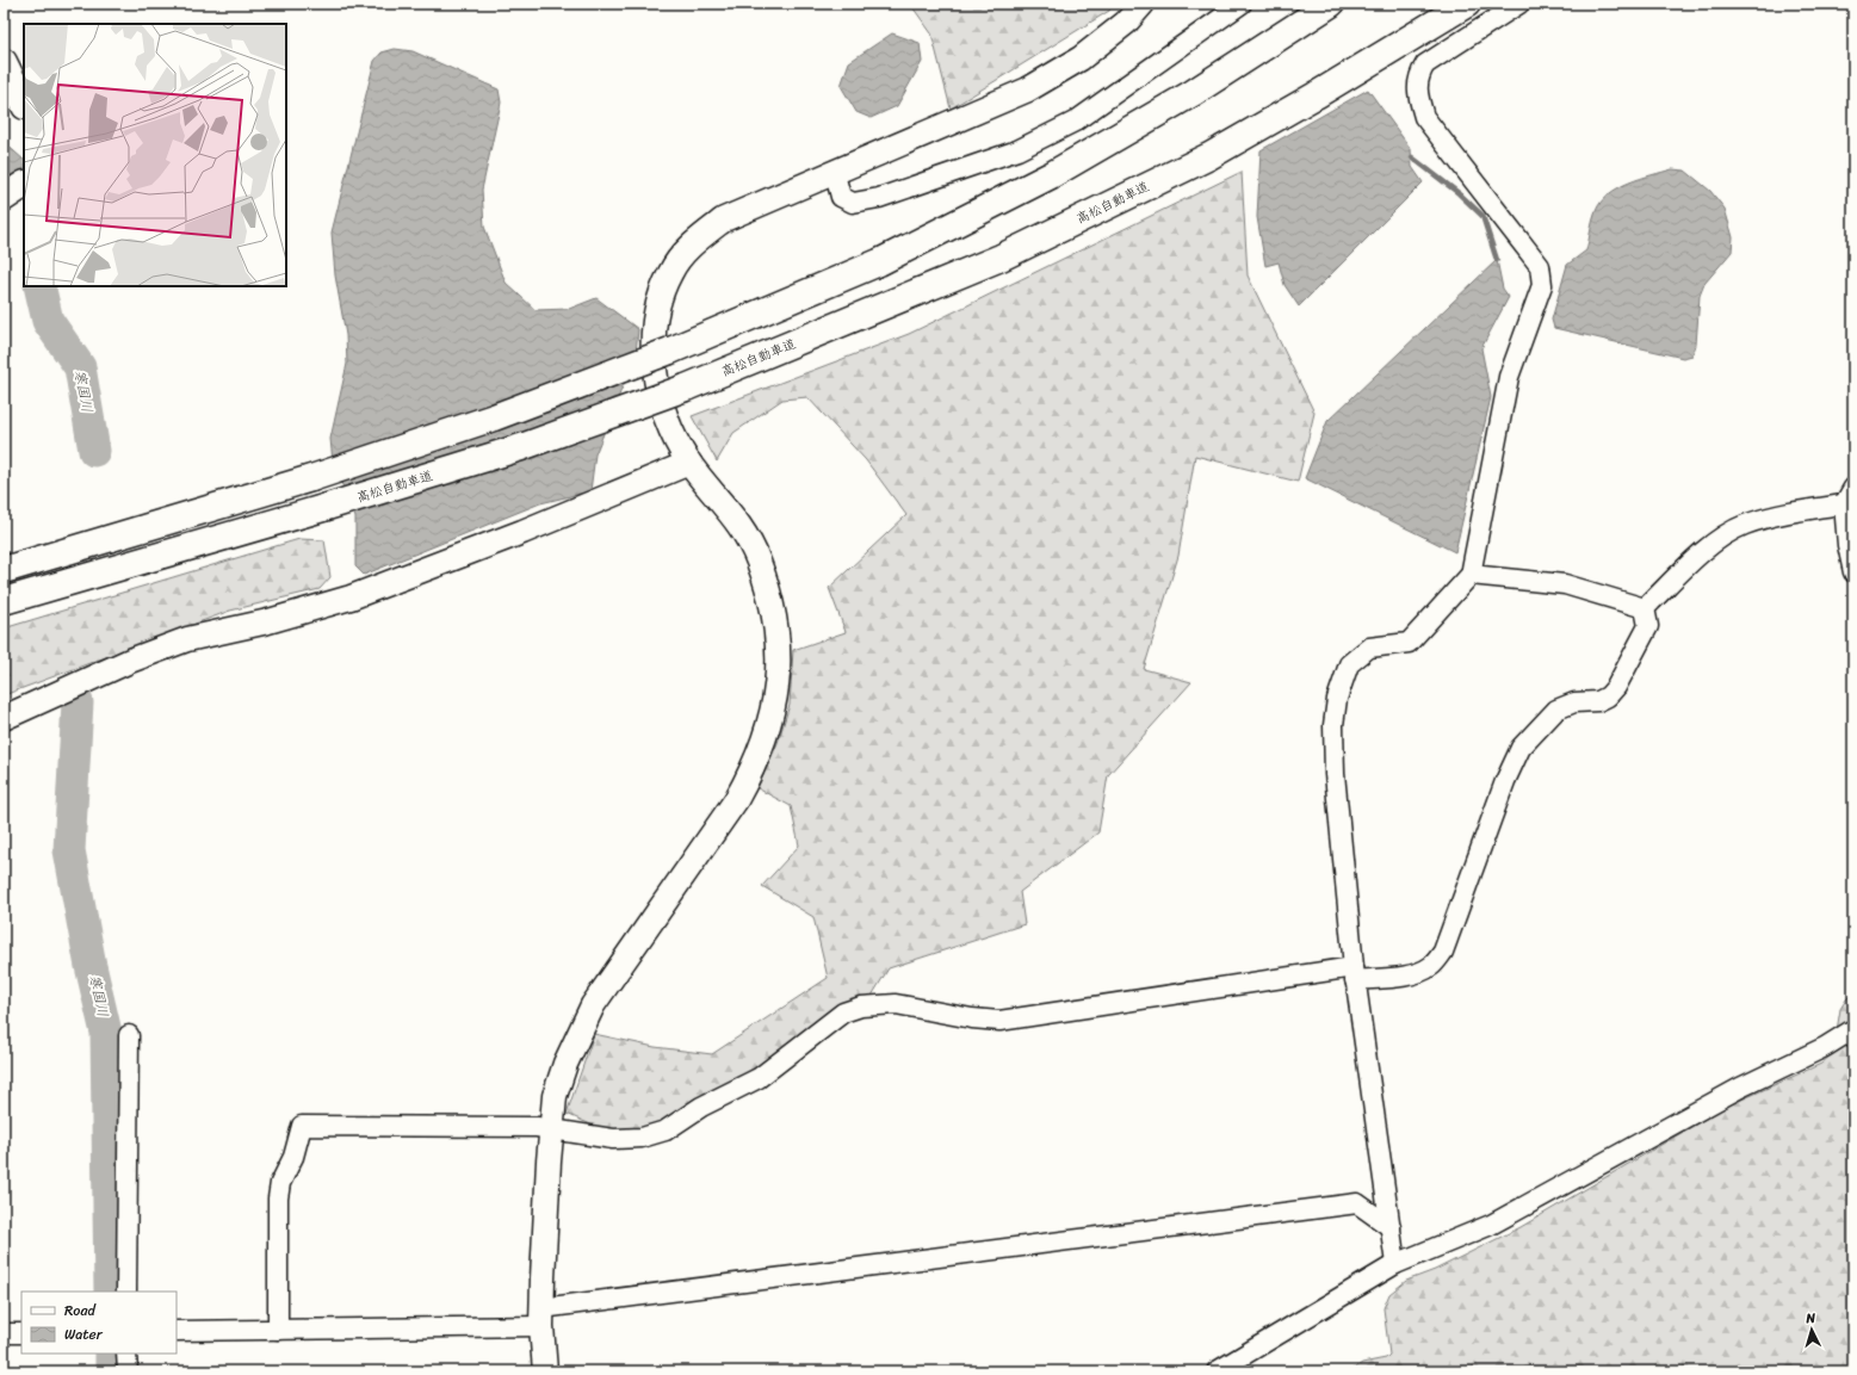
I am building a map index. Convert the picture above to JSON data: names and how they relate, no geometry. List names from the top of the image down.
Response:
{
  "streets": {
    "main road": ["高松自動車道"]
  },
  "water": ["寒国川"],
  "legend": ["Road", "Water"],
  "north": "top"
}
